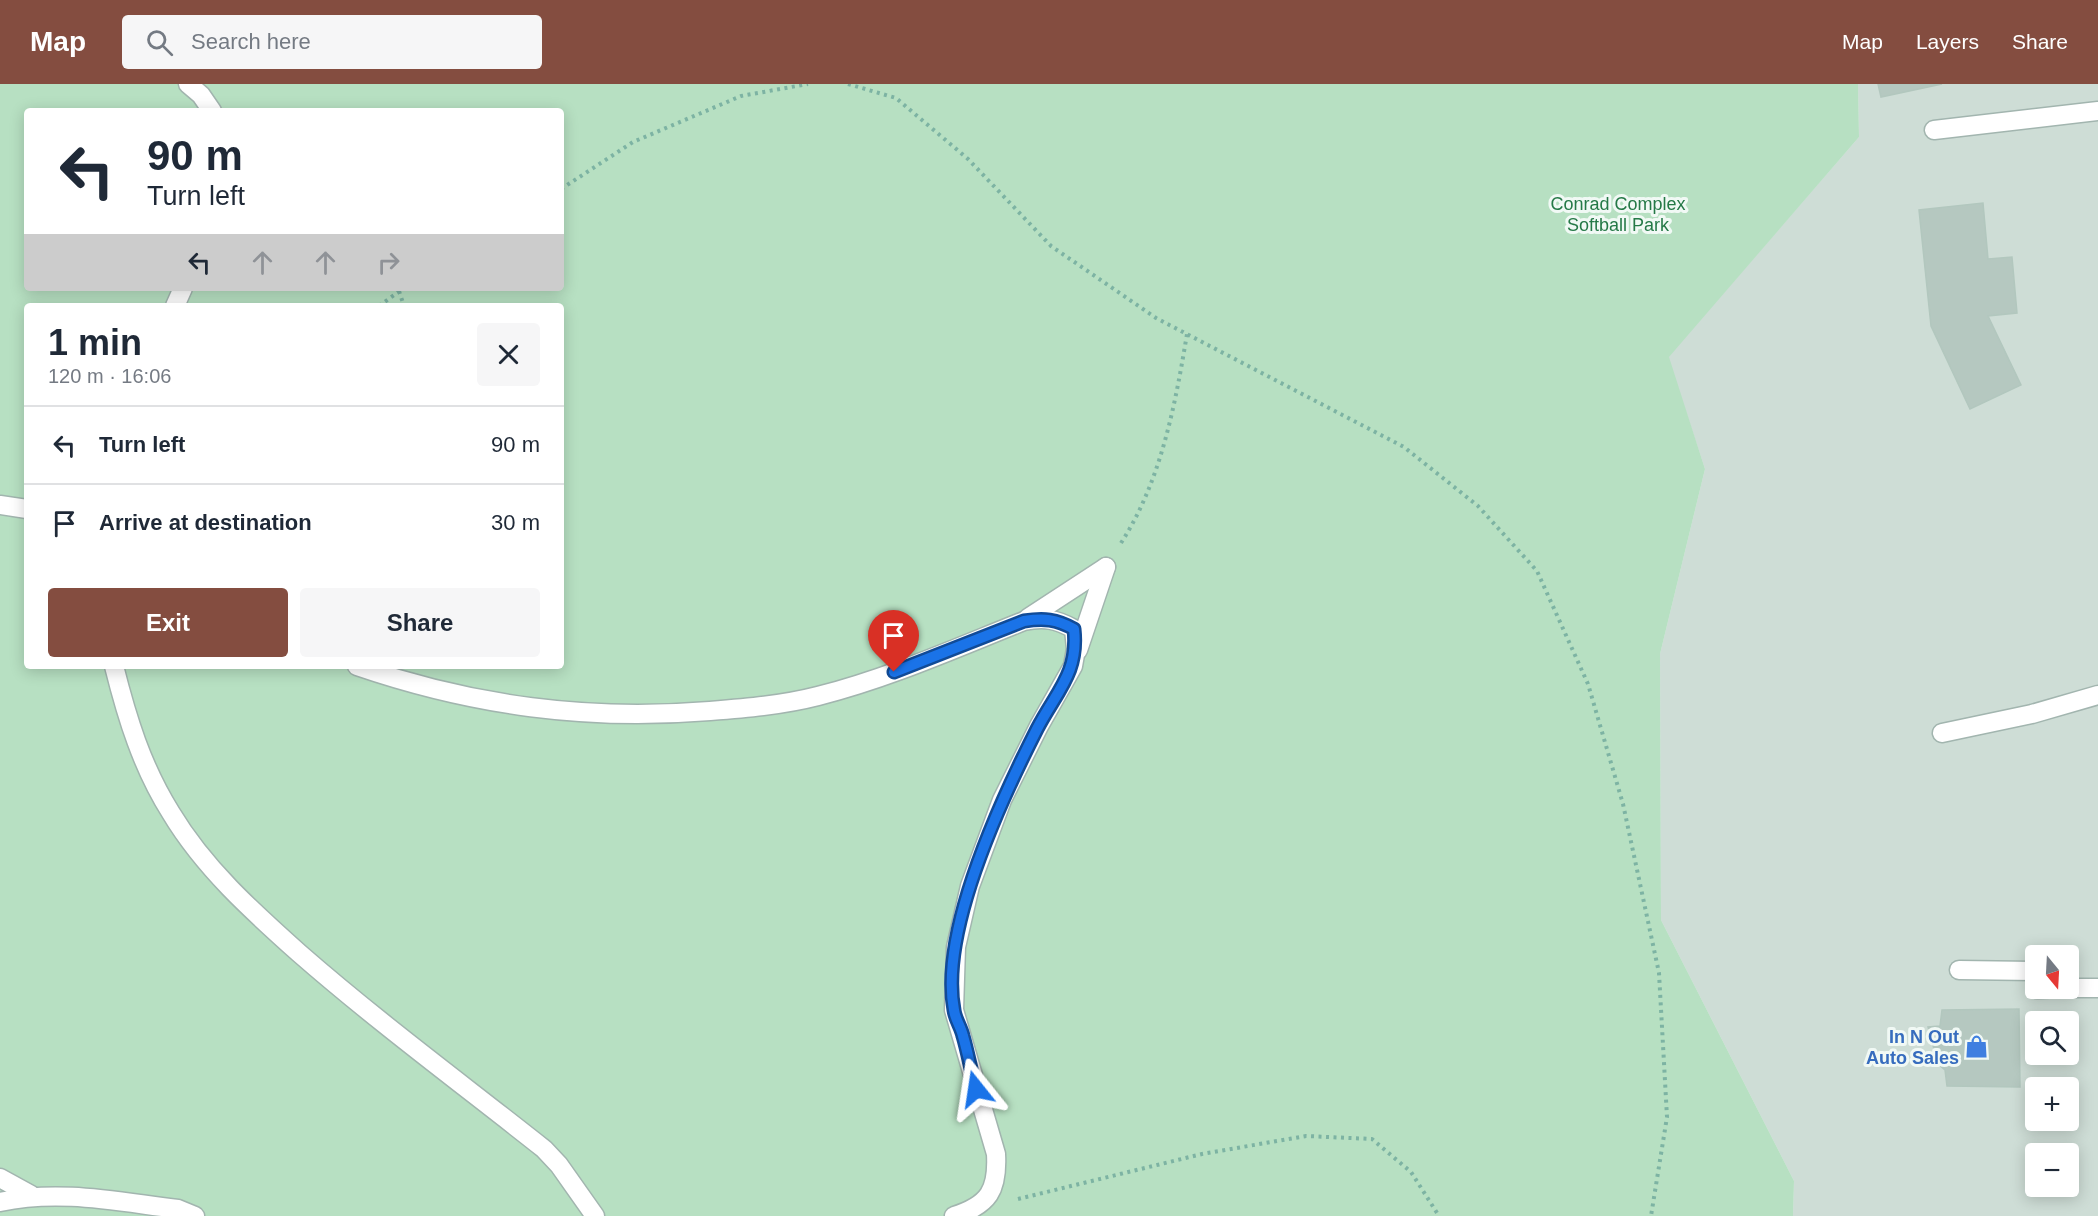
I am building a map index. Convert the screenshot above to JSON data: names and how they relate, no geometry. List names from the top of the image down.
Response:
{
  "parks": ["Conrad Complex Softball Park"],
  "places": {
    "shop": ["In N Out Auto Sales"]
  },
  "north": "bottom",
  "page": {
    "header": "Map",
    "search": "Search here",
    "nav": ["Map", "Layers", "Share"],
    "turn": ["90 m", "Turn left"],
    "heading": ["1 min", "120 m · 16:06"],
    "list": [
      {
        "name": "Turn left",
        "value": "90 m"
      },
      {
        "name": "Arrive at destination",
        "value": "30 m"
      }
    ],
    "buttons": ["Exit", "Share"],
    "map_buttons": ["+", "−"]
  }
}
